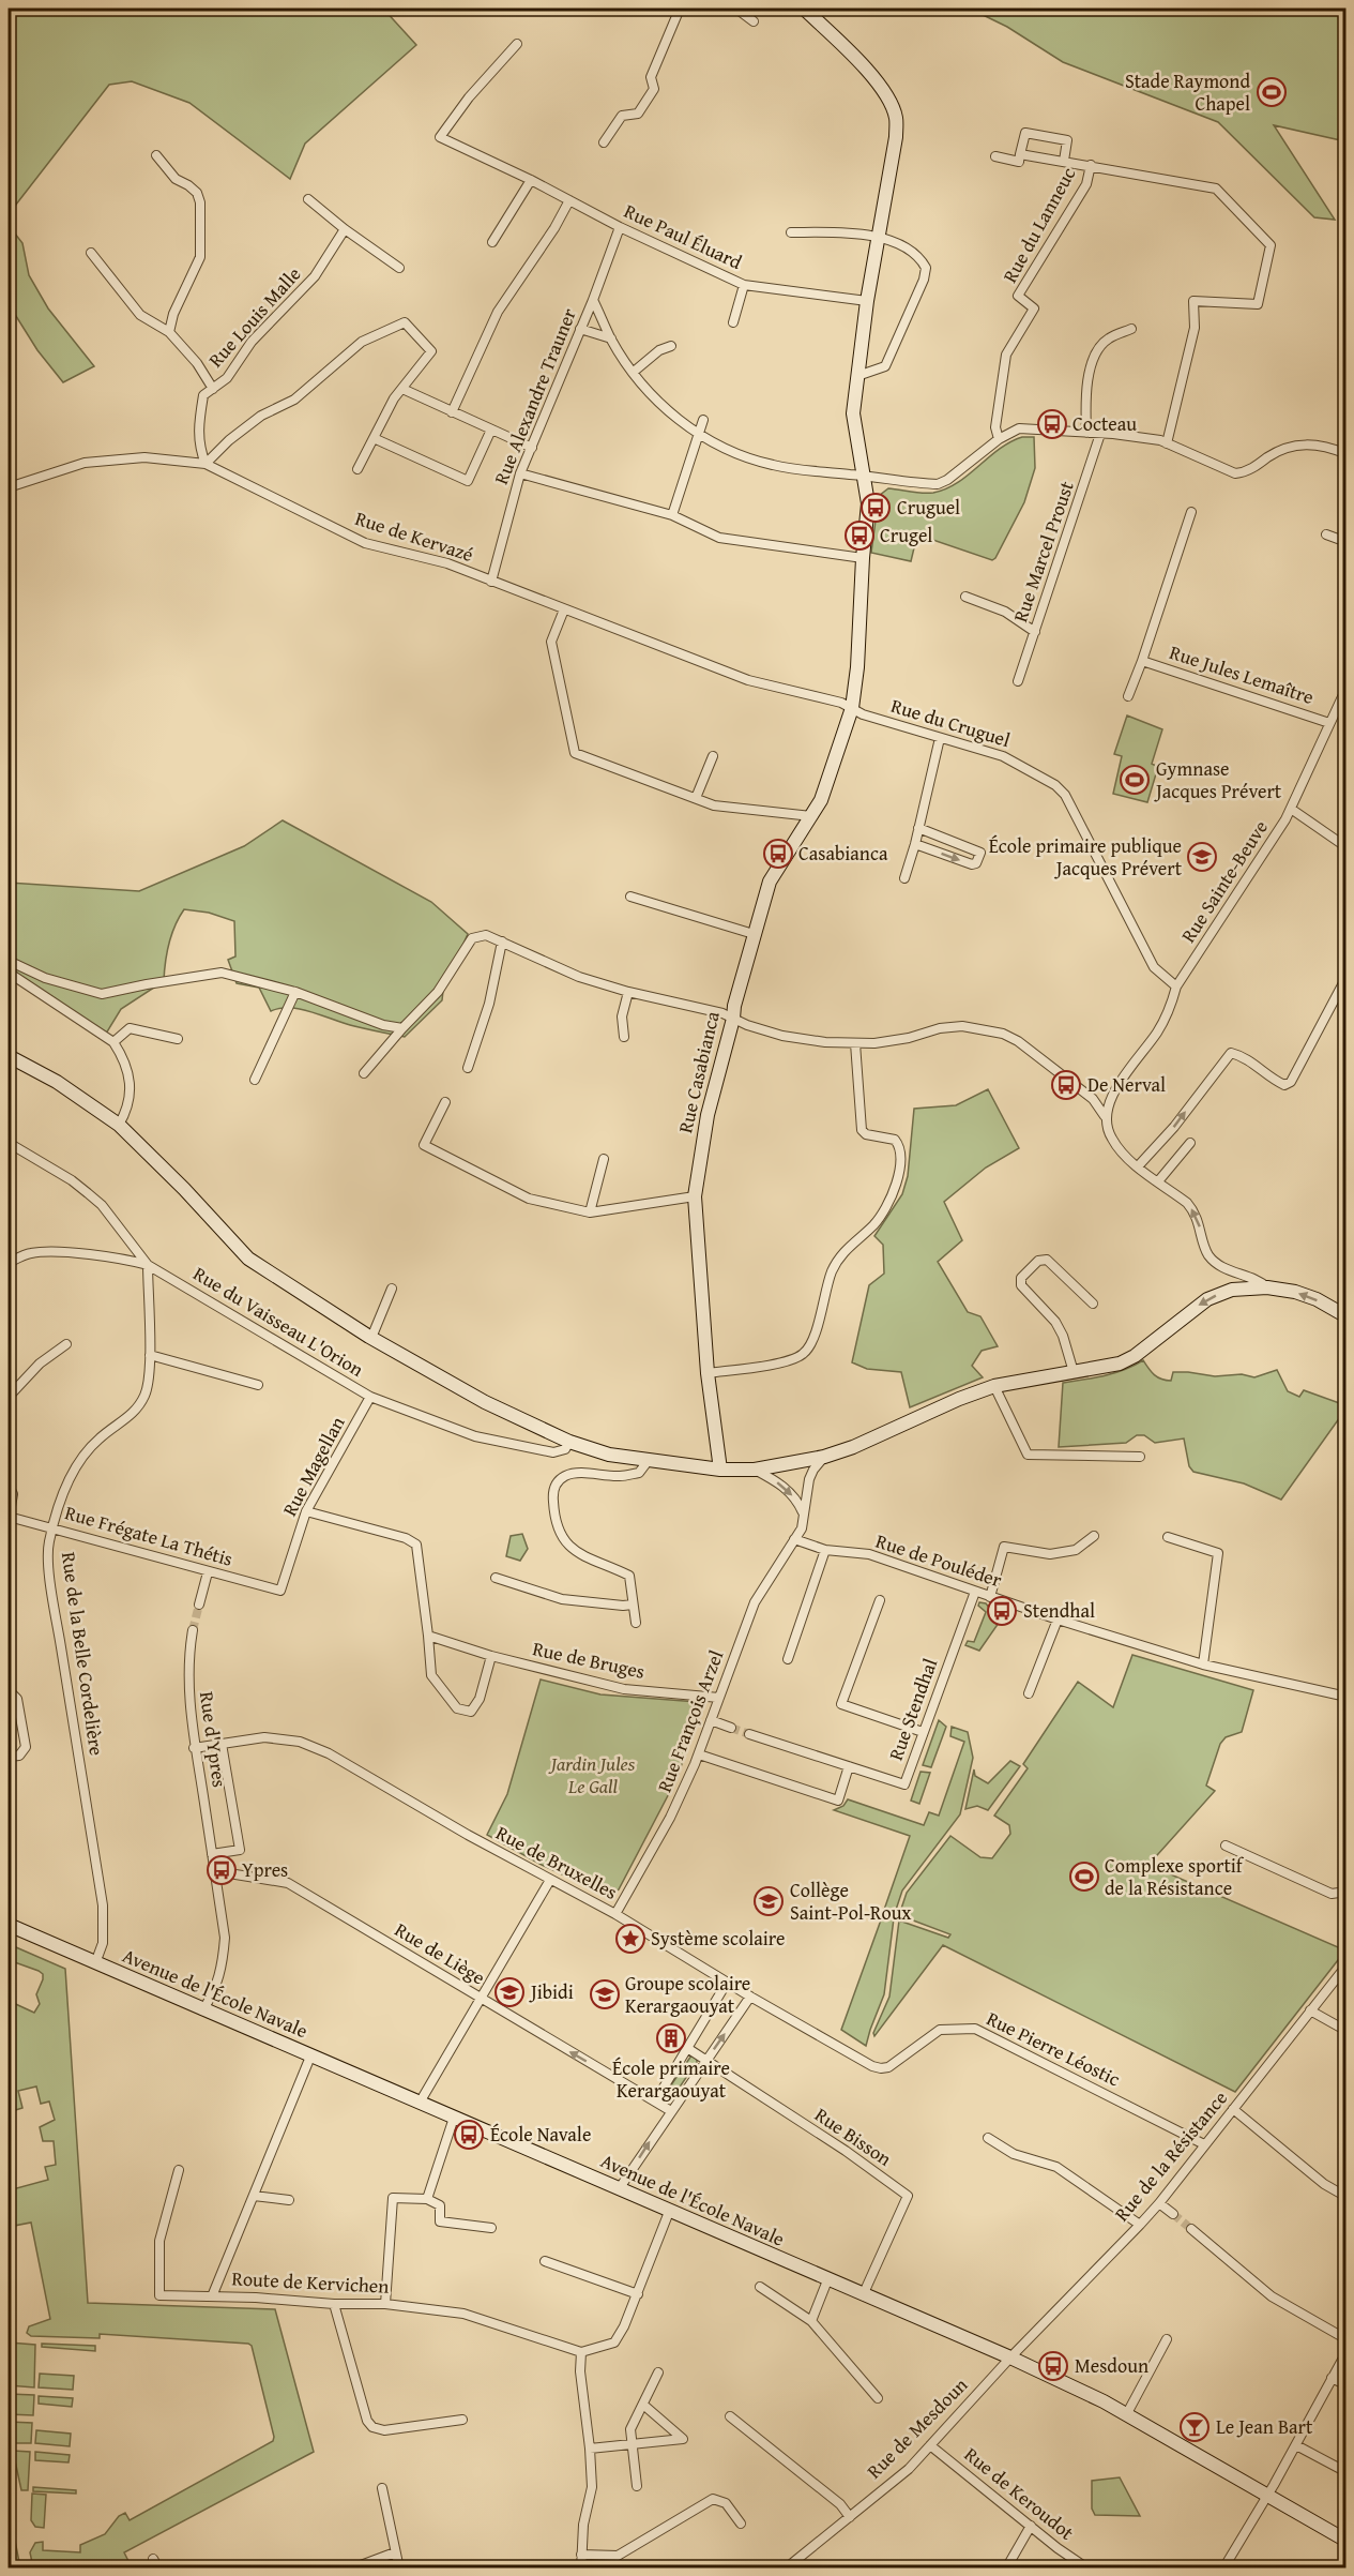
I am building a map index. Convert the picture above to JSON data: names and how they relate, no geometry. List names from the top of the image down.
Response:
{
  "streets": {
    "street": [
      "Rue du Lanneuc",
      "Rue Paul Éluard",
      "Rue Louis Malle",
      "Rue Alexandre Trauner",
      "Rue de Kervazé",
      "Rue Marcel Proust",
      "Rue Jules Lemaître",
      "Rue du Cruguel",
      "Rue Sainte-Beuve",
      "Rue Casabianca",
      "Rue du Vaisseau L'Orion",
      "Rue Magellan",
      "Rue Frégate La Thétis",
      "Rue de Pouléder",
      "Rue de la Belle Cordelière",
      "Rue de Bruges",
      "Rue Stendhal",
      "Rue François Arzel",
      "Rue d'Ypres",
      "Rue de Bruxelles",
      "Rue de Liège",
      "Avenue de l'École Navale",
      "Rue Pierre Léostic",
      "Rue Bisson",
      "Rue de la Résistance",
      "Route de Kervichen",
      "Rue de Mesdoun",
      "Rue de Keroudot"
    ]
  },
  "crossings": [
    ["Rue Paul Éluard", "Rue Alexandre Trauner"],
    ["Rue Paul Éluard", "Rue Casabianca"],
    ["Rue Louis Malle", "Rue de Kervazé"],
    ["Rue Alexandre Trauner", "Rue de Kervazé"],
    ["Rue de Kervazé", "Rue du Cruguel"],
    ["Rue de Kervazé", "Rue Casabianca"],
    ["Rue Jules Lemaître", "Rue Sainte-Beuve"],
    ["Rue du Cruguel", "Rue Sainte-Beuve"],
    ["Rue du Cruguel", "Rue Casabianca"],
    ["Rue du Vaisseau L'Orion", "Rue Magellan"],
    ["Rue du Vaisseau L'Orion", "Rue de la Belle Cordelière"],
    ["Rue Magellan", "Rue Frégate La Thétis"],
    ["Rue Frégate La Thétis", "Rue de la Belle Cordelière"],
    ["Rue de Pouléder", "Rue Stendhal"],
    ["Rue de Pouléder", "Rue François Arzel"],
    ["Rue de la Belle Cordelière", "Avenue de l'École Navale"],
    ["Rue de Bruges", "Rue François Arzel"],
    ["Rue François Arzel", "Rue de Bruxelles"],
    ["Rue d'Ypres", "Rue de Bruxelles"],
    ["Rue d'Ypres", "Rue de Liège"],
    ["Rue d'Ypres", "Avenue de l'École Navale"],
    ["Rue de Bruxelles", "Rue Pierre Léostic"],
    ["Avenue de l'École Navale", "Rue Bisson"],
    ["Avenue de l'École Navale", "Rue de la Résistance"],
    ["Avenue de l'École Navale", "Rue de Mesdoun"],
    ["Rue Pierre Léostic", "Rue de la Résistance"],
    ["Rue de la Résistance", "Rue de Mesdoun"],
    ["Rue de Mesdoun", "Rue de Keroudot"]
  ],
  "one_way": ["Rue de Liège"],
  "parks": ["Jardin Jules Le Gall"],
  "places": {
    "sports": ["Stade Raymond Chapel", "Gymnase Jacques Prévert", "Complexe sportif de la Résistance"],
    "bus stop": [
      "Cocteau",
      "Cruguel",
      "Crugel",
      "Casabianca",
      "De Nerval",
      "Stendhal",
      "Ypres",
      "École Navale",
      "Mesdoun"
    ],
    "school or university": [
      "École primaire publique Jacques Prévert",
      "Collège Saint-Pol-Roux",
      "Jibidi",
      "Groupe scolaire Kerargaouyat"
    ],
    "place": ["Système scolaire"],
    "building": ["École primaire Kerargaouyat"],
    "bar": ["Le Jean Bart"]
  }
}
